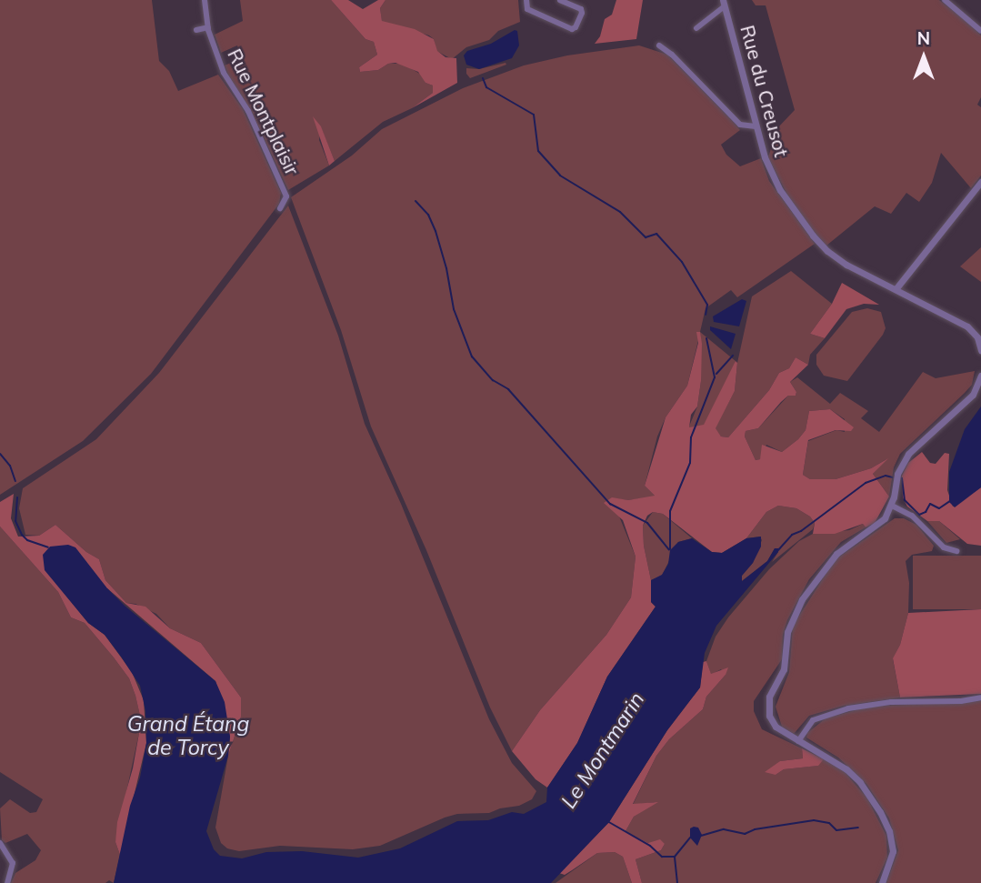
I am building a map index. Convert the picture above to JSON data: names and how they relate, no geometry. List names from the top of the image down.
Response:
{
  "streets": {
    "street": ["Rue du Creusot", "Rue Montplaisir"]
  },
  "water": ["Grand Étang de Torcy", "Le Montmarin"],
  "north": "top"
}
